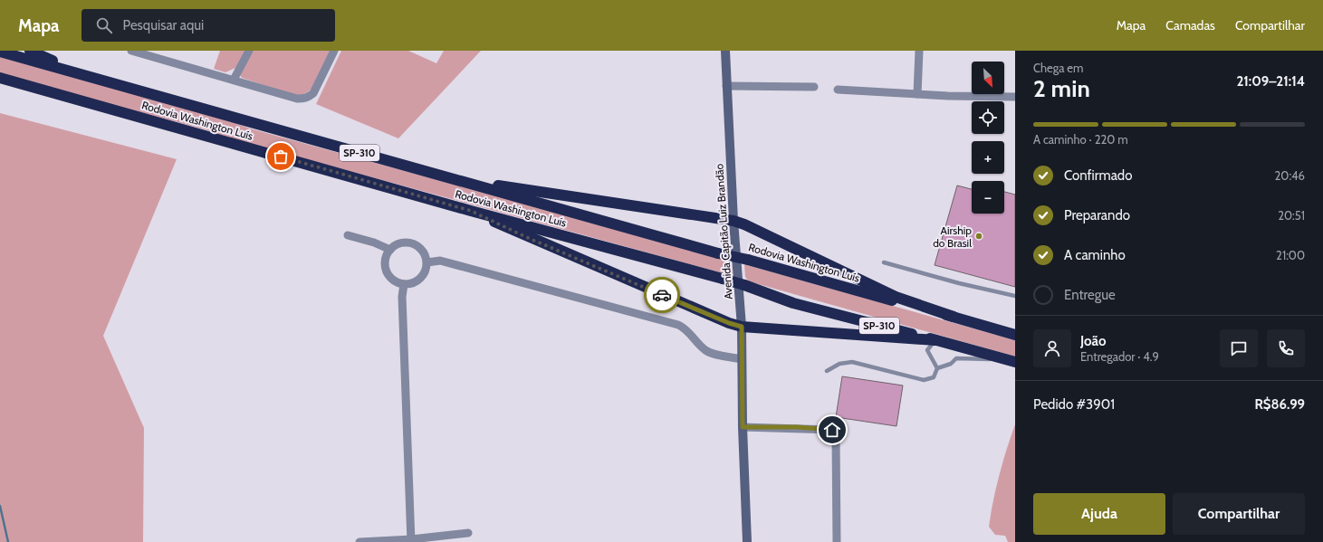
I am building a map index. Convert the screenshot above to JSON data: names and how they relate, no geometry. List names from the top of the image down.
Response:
{
  "streets": {
    "highway": ["Rodovia Washington Luís", "SP-310"],
    "main road": ["Avenida Capitão Luiz Brandão"]
  },
  "places": ["Airship do Brasil"],
  "north": "bottom right",
  "page": {
    "header": "Mapa",
    "search": "Pesquisar aqui",
    "nav": ["Mapa", "Camadas", "Compartilhar"],
    "heading": ["2 min", "Chega em", "21:09–21:14"],
    "panel": [
      "João",
      "Entregador · 4.9",
      "Pedido #3901",
      "R$86.99"
    ],
    "map_buttons": ["+", "−"],
    "bar": "A caminho · 220 m",
    "list": [
      ["Confirmado", "20:46"],
      ["Preparando", "20:51"],
      ["A caminho", "21:00"],
      "Entregue"
    ],
    "buttons": ["Ajuda", "Compartilhar"]
  }
}
